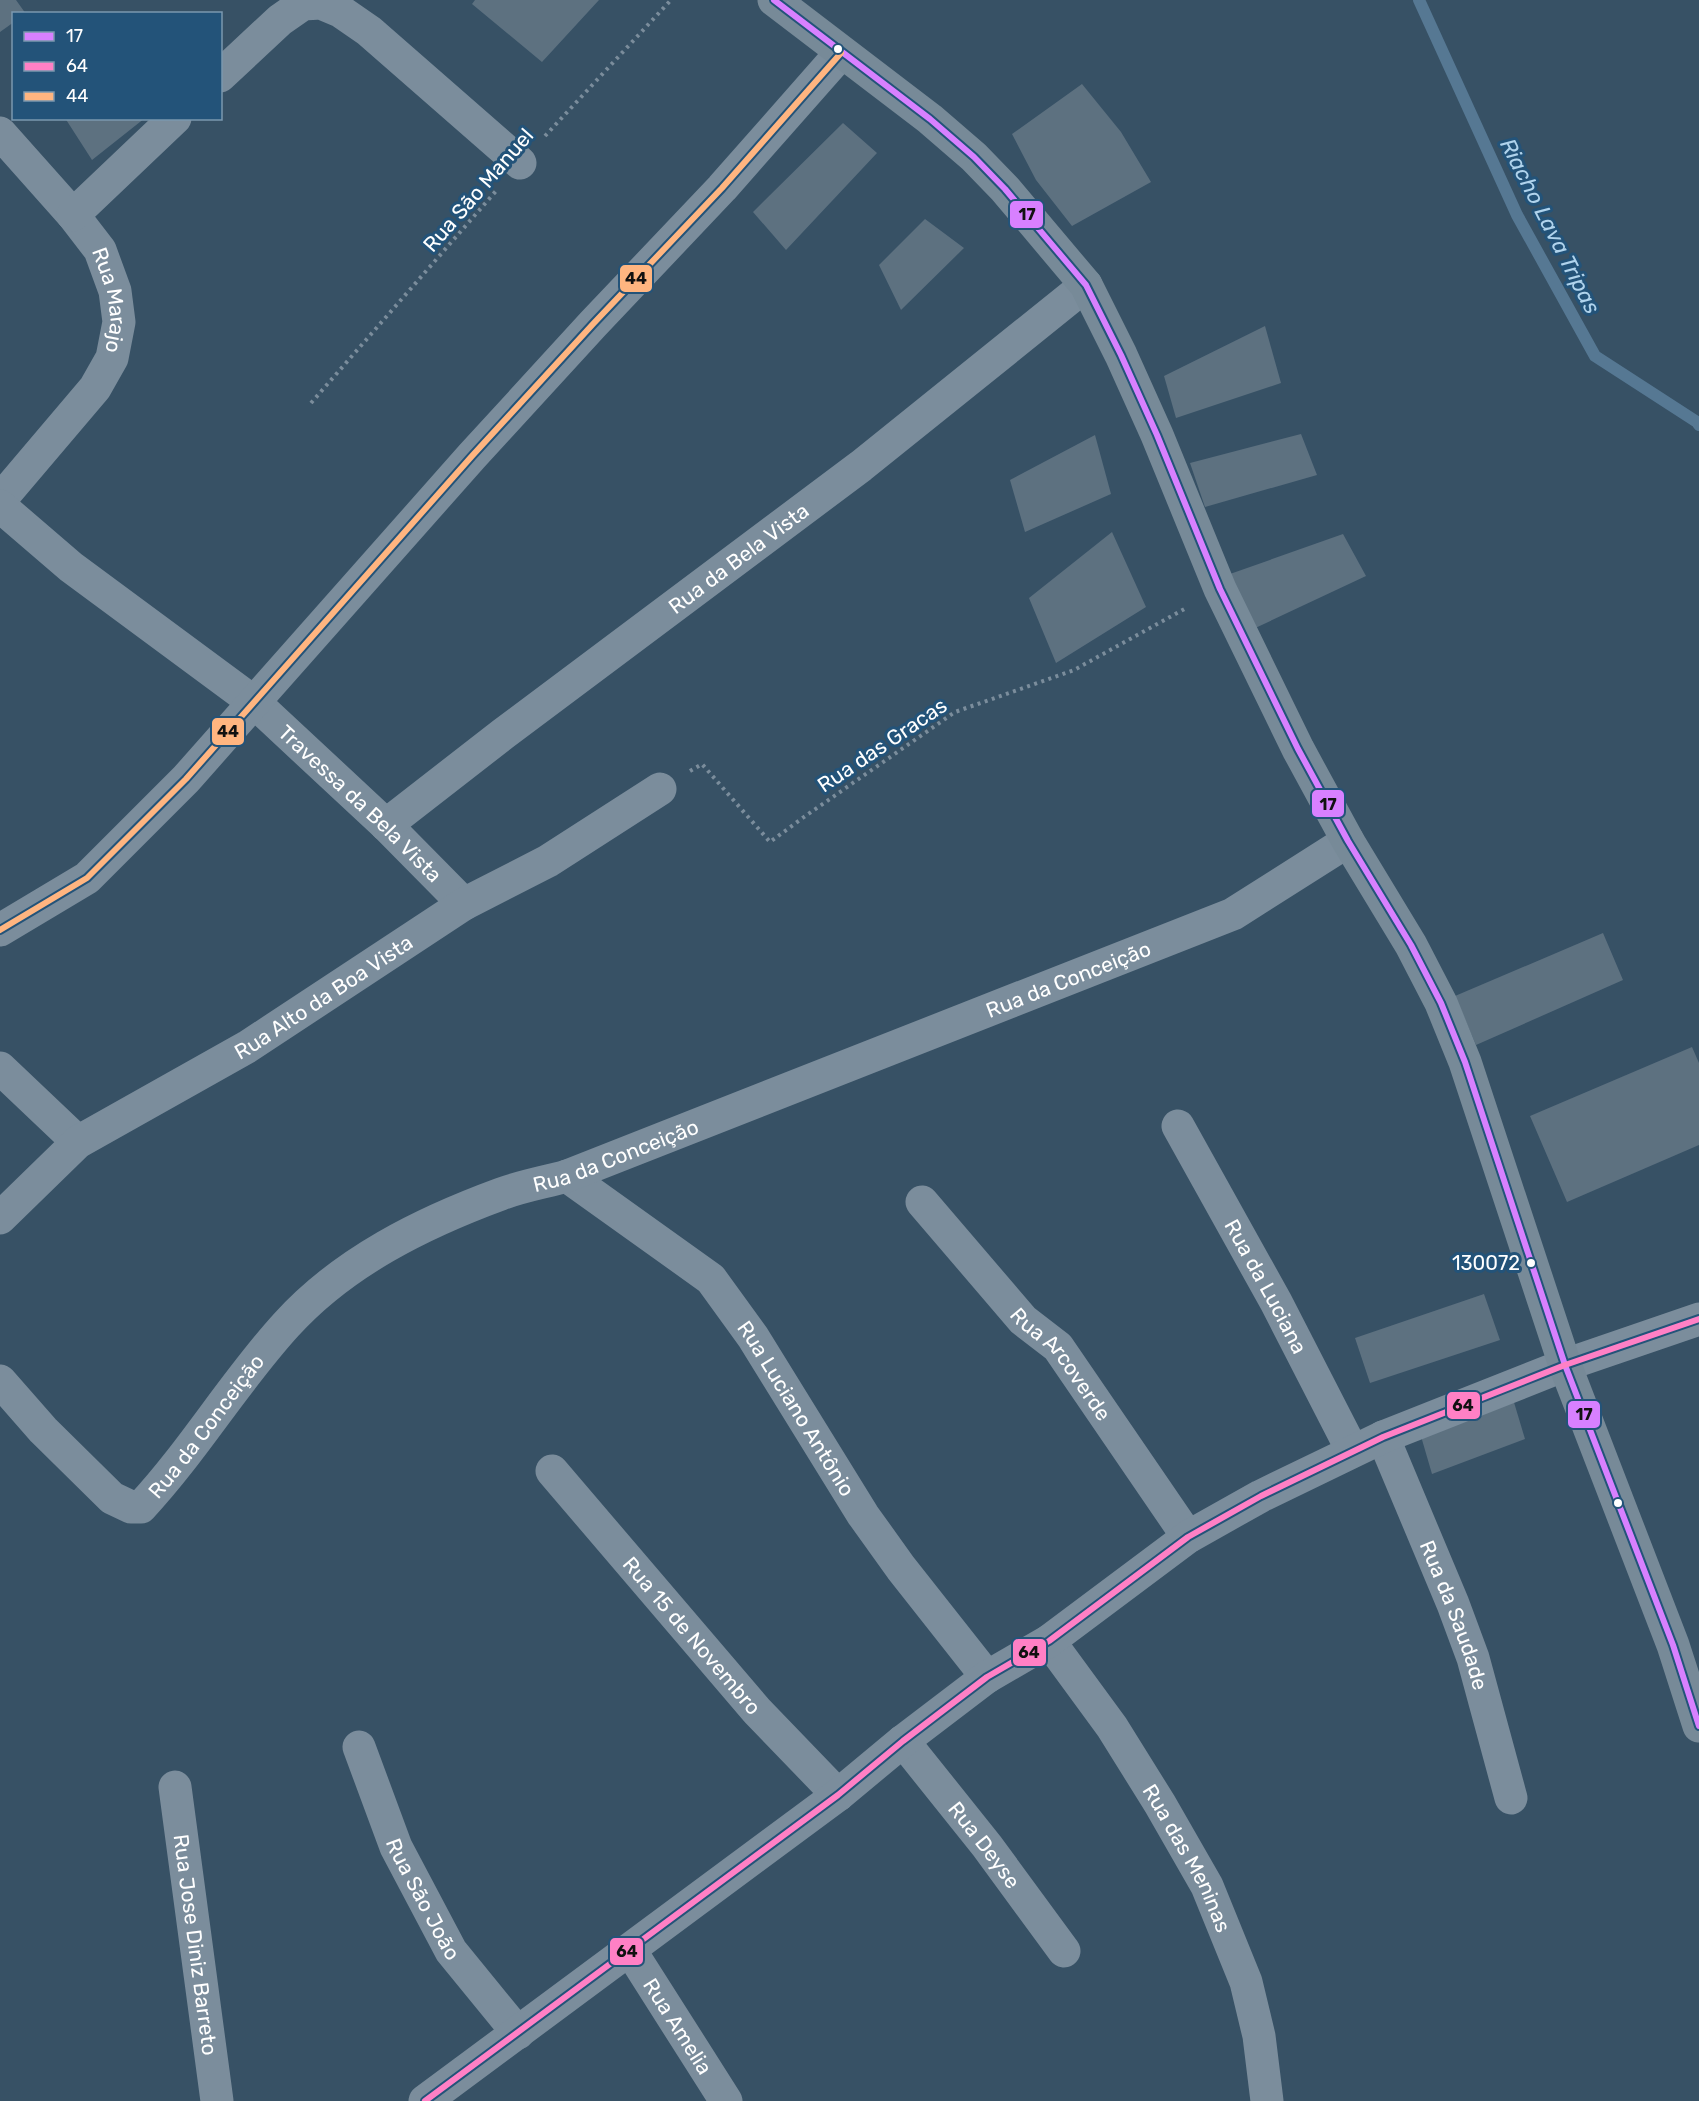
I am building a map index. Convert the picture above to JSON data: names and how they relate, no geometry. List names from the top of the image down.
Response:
{
  "streets": {
    "street": [
      "Rua Marajo",
      "Rua da Bela Vista",
      "Travessa da Bela Vista",
      "Rua da Conceição",
      "Rua Alto da Boa Vista",
      "Rua da Luciana",
      "Rua Arcoverde",
      "Rua Luciano Antônio",
      "Rua da Saudade",
      "Rua 15 de Novembro",
      "Rua Deyse",
      "Rua das Meninas",
      "Rua São João",
      "Rua Jose Diniz Barreto",
      "Rua Amelia"
    ],
    "path": ["Rua São Manuel", "Rua das Gracas"]
  },
  "crossings": [
    ["Rua da Bela Vista", "Travessa da Bela Vista"],
    ["Rua das Gracas", "Rua Alto da Boa Vista"],
    ["Travessa da Bela Vista", "Rua Alto da Boa Vista"],
    ["Rua da Conceição", "Rua Luciano Antônio"]
  ],
  "water": ["Riacho Lava Tripas"],
  "places": ["130072"],
  "lines": ["transit line 17", "transit line 44", "transit line 64"],
  "legend": ["17", "64", "44"]
}
